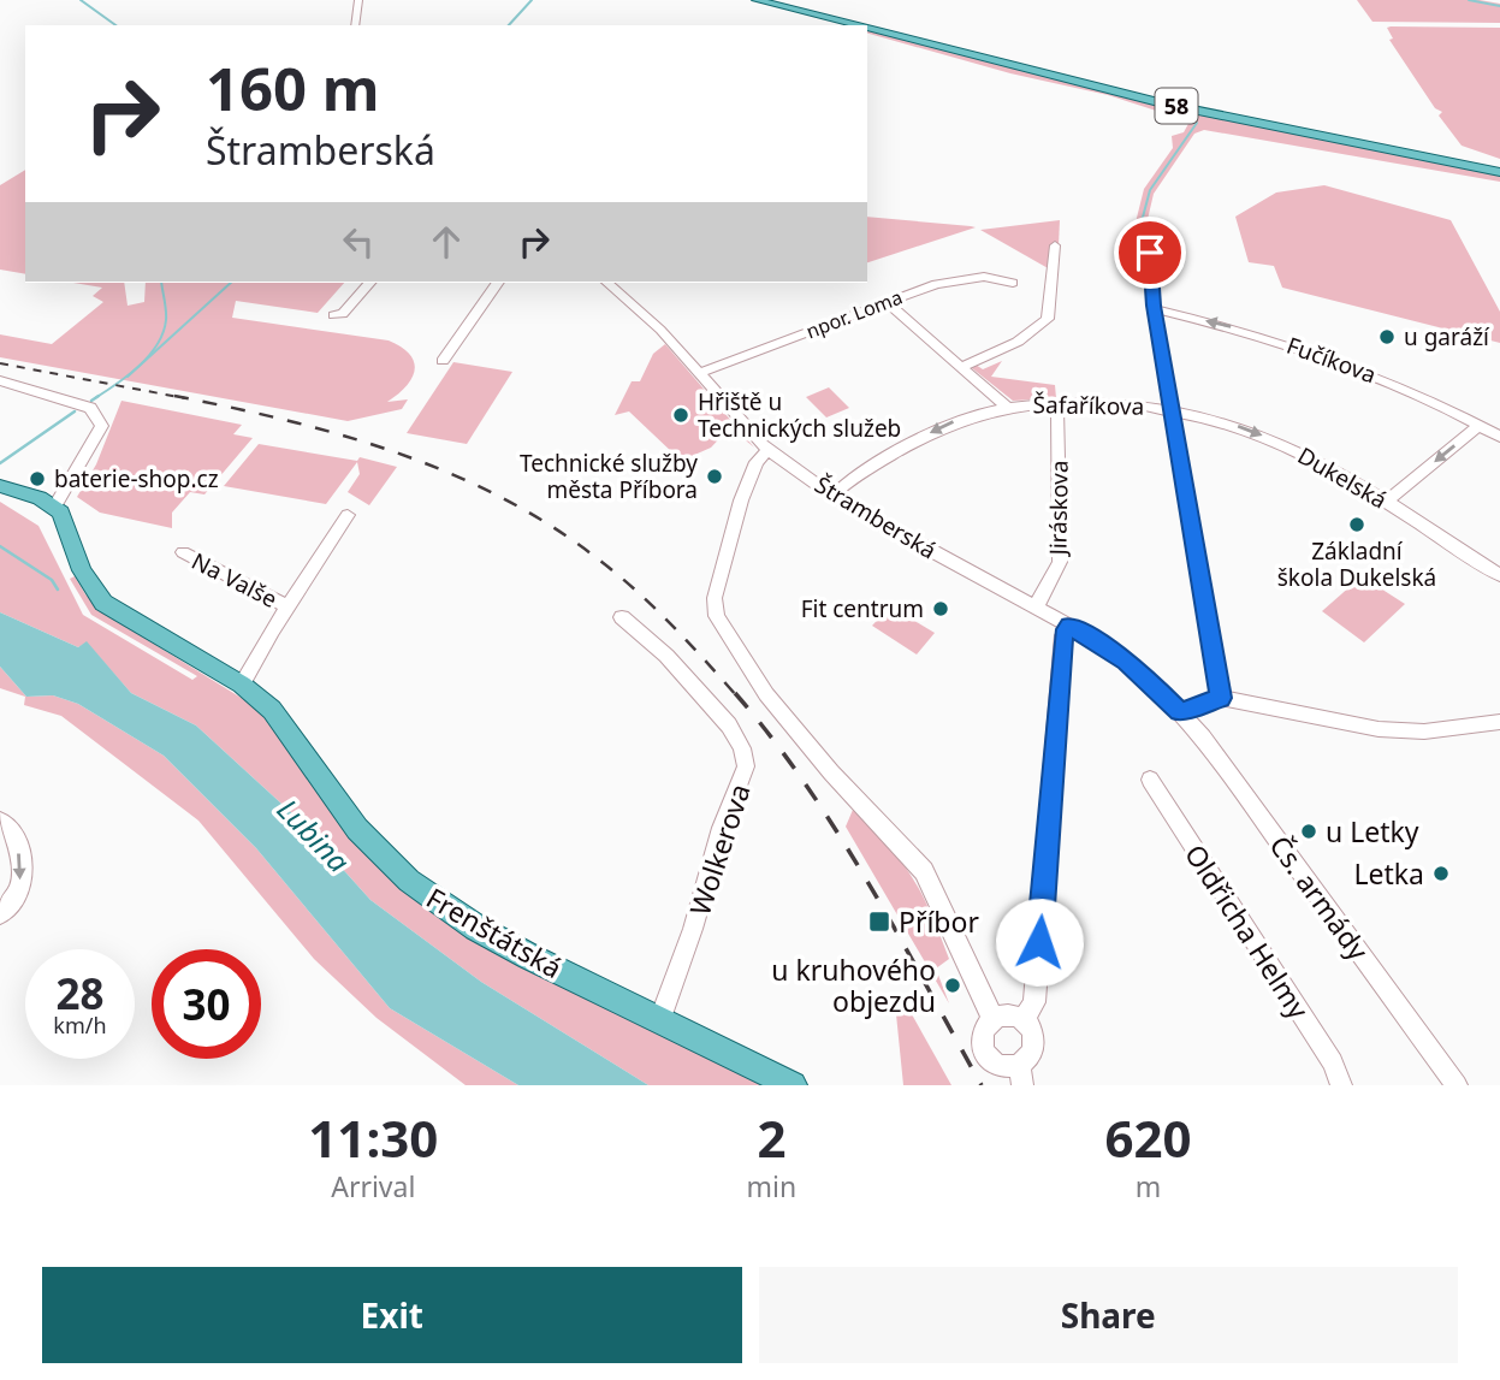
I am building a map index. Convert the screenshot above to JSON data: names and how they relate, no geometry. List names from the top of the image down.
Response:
{
  "streets": {
    "main road": ["58", "Frenštátská"],
    "street": [
      "npor. Loma",
      "Fučíkova",
      "Šafaříkova",
      "Dukelská",
      "Jiráskova",
      "Štramberská",
      "Na Valše",
      "Wolkerova",
      "Čs. armády",
      "Oldřicha Helmy"
    ]
  },
  "crossings": [
    ["npor. Loma", "Šafaříkova"],
    ["npor. Loma", "Štramberská"],
    ["Šafaříkova", "Dukelská"],
    ["Šafaříkova", "Jiráskova"],
    ["Šafaříkova", "Štramberská"],
    ["Jiráskova", "Štramberská"],
    ["Štramberská", "Čs. armády"],
    ["Na Valše", "Frenštátská"],
    ["Wolkerova", "Frenštátská"]
  ],
  "one_way": ["Fučíkova", "Šafaříkova", "Dukelská"],
  "water": ["Lubina"],
  "places": {
    "other": [
      "u garáží",
      "Hřiště u Technických služeb",
      "Technické služby města Příbora",
      "baterie-shop.cz",
      "Základní škola Dukelská",
      "Fit centrum",
      "u Letky",
      "Letka",
      "u kruhového objezdu"
    ],
    "transit": ["Příbor"]
  },
  "page": {
    "turn": ["160 m", "Štramberská"],
    "speed": "28 km/h",
    "limit": "30",
    "eta": [
      "11:30",
      "Arrival",
      "2",
      "min",
      "620",
      "m"
    ],
    "buttons": ["Exit", "Share"]
  }
}
